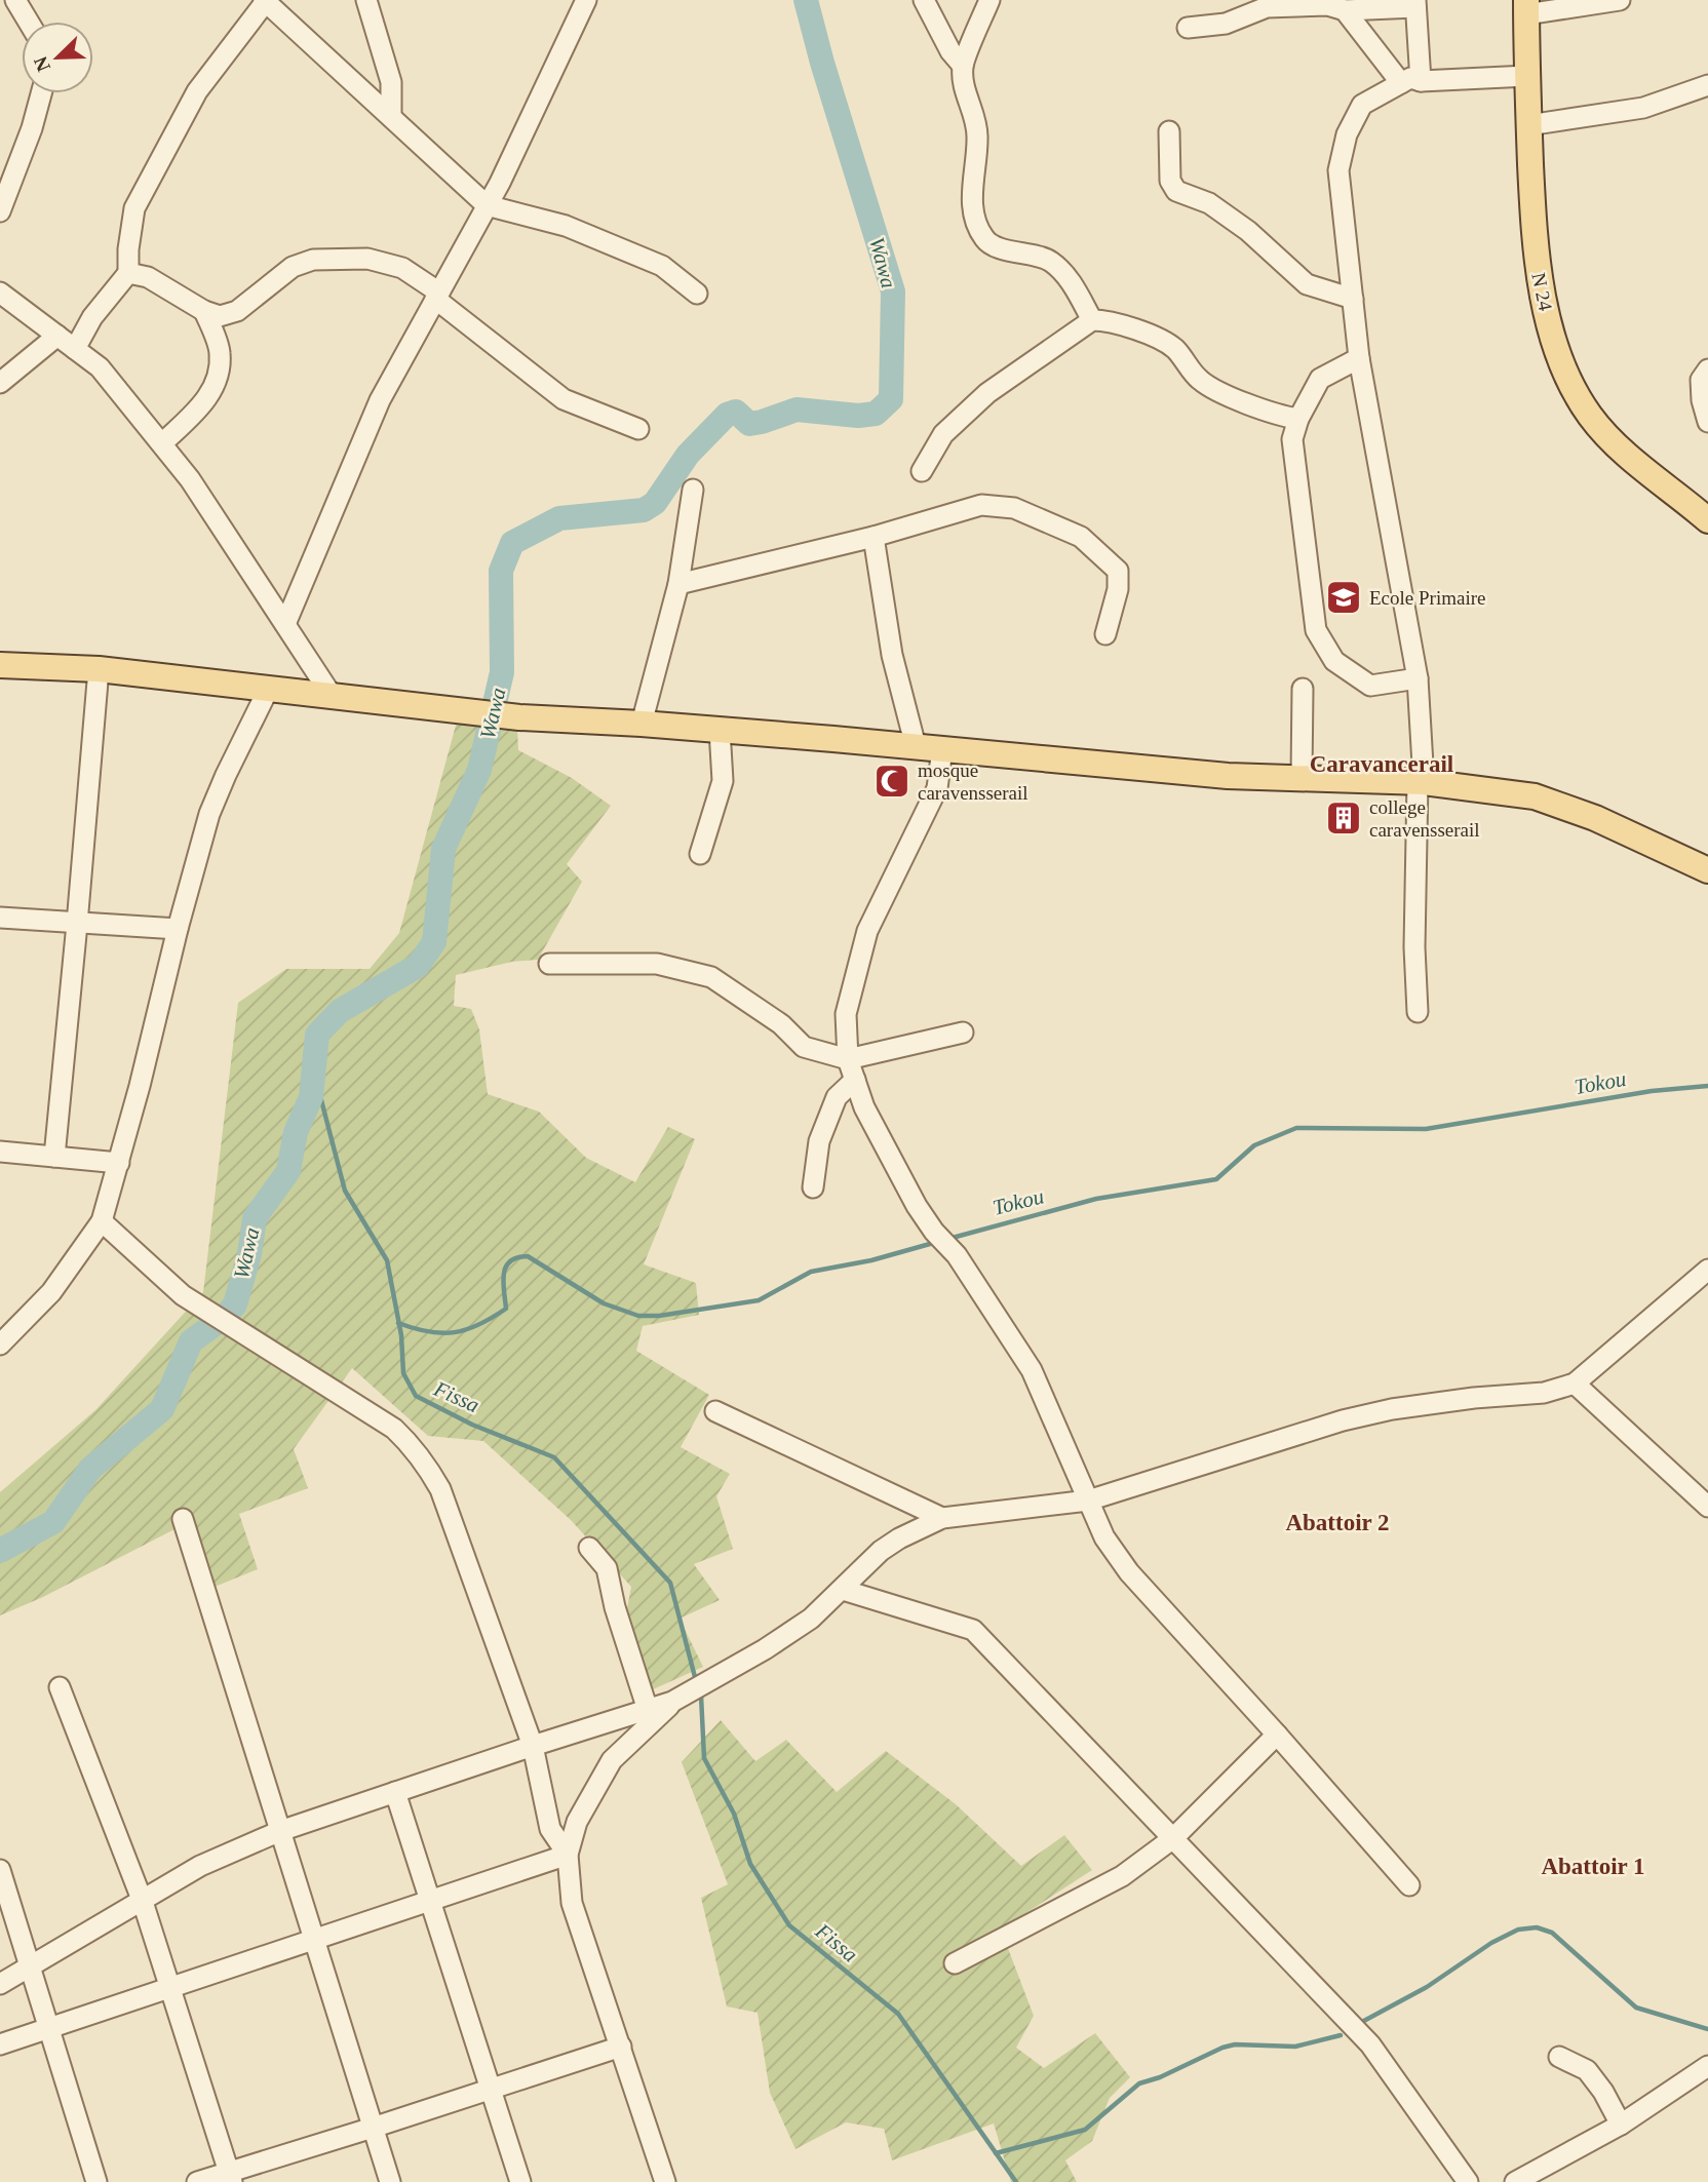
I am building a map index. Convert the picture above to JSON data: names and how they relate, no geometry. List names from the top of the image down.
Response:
{
  "streets": {
    "main road": ["N 24"]
  },
  "districts": ["Caravancerail", "Abattoir 2", "Abattoir 1"],
  "water": ["Wawa", "Tokou", "Fissa"],
  "places": {
    "school or university": ["Ecole Primaire"],
    "mosque": ["mosque caravensserail"],
    "building": ["college caravensserail"]
  },
  "north": "bottom left"
}
